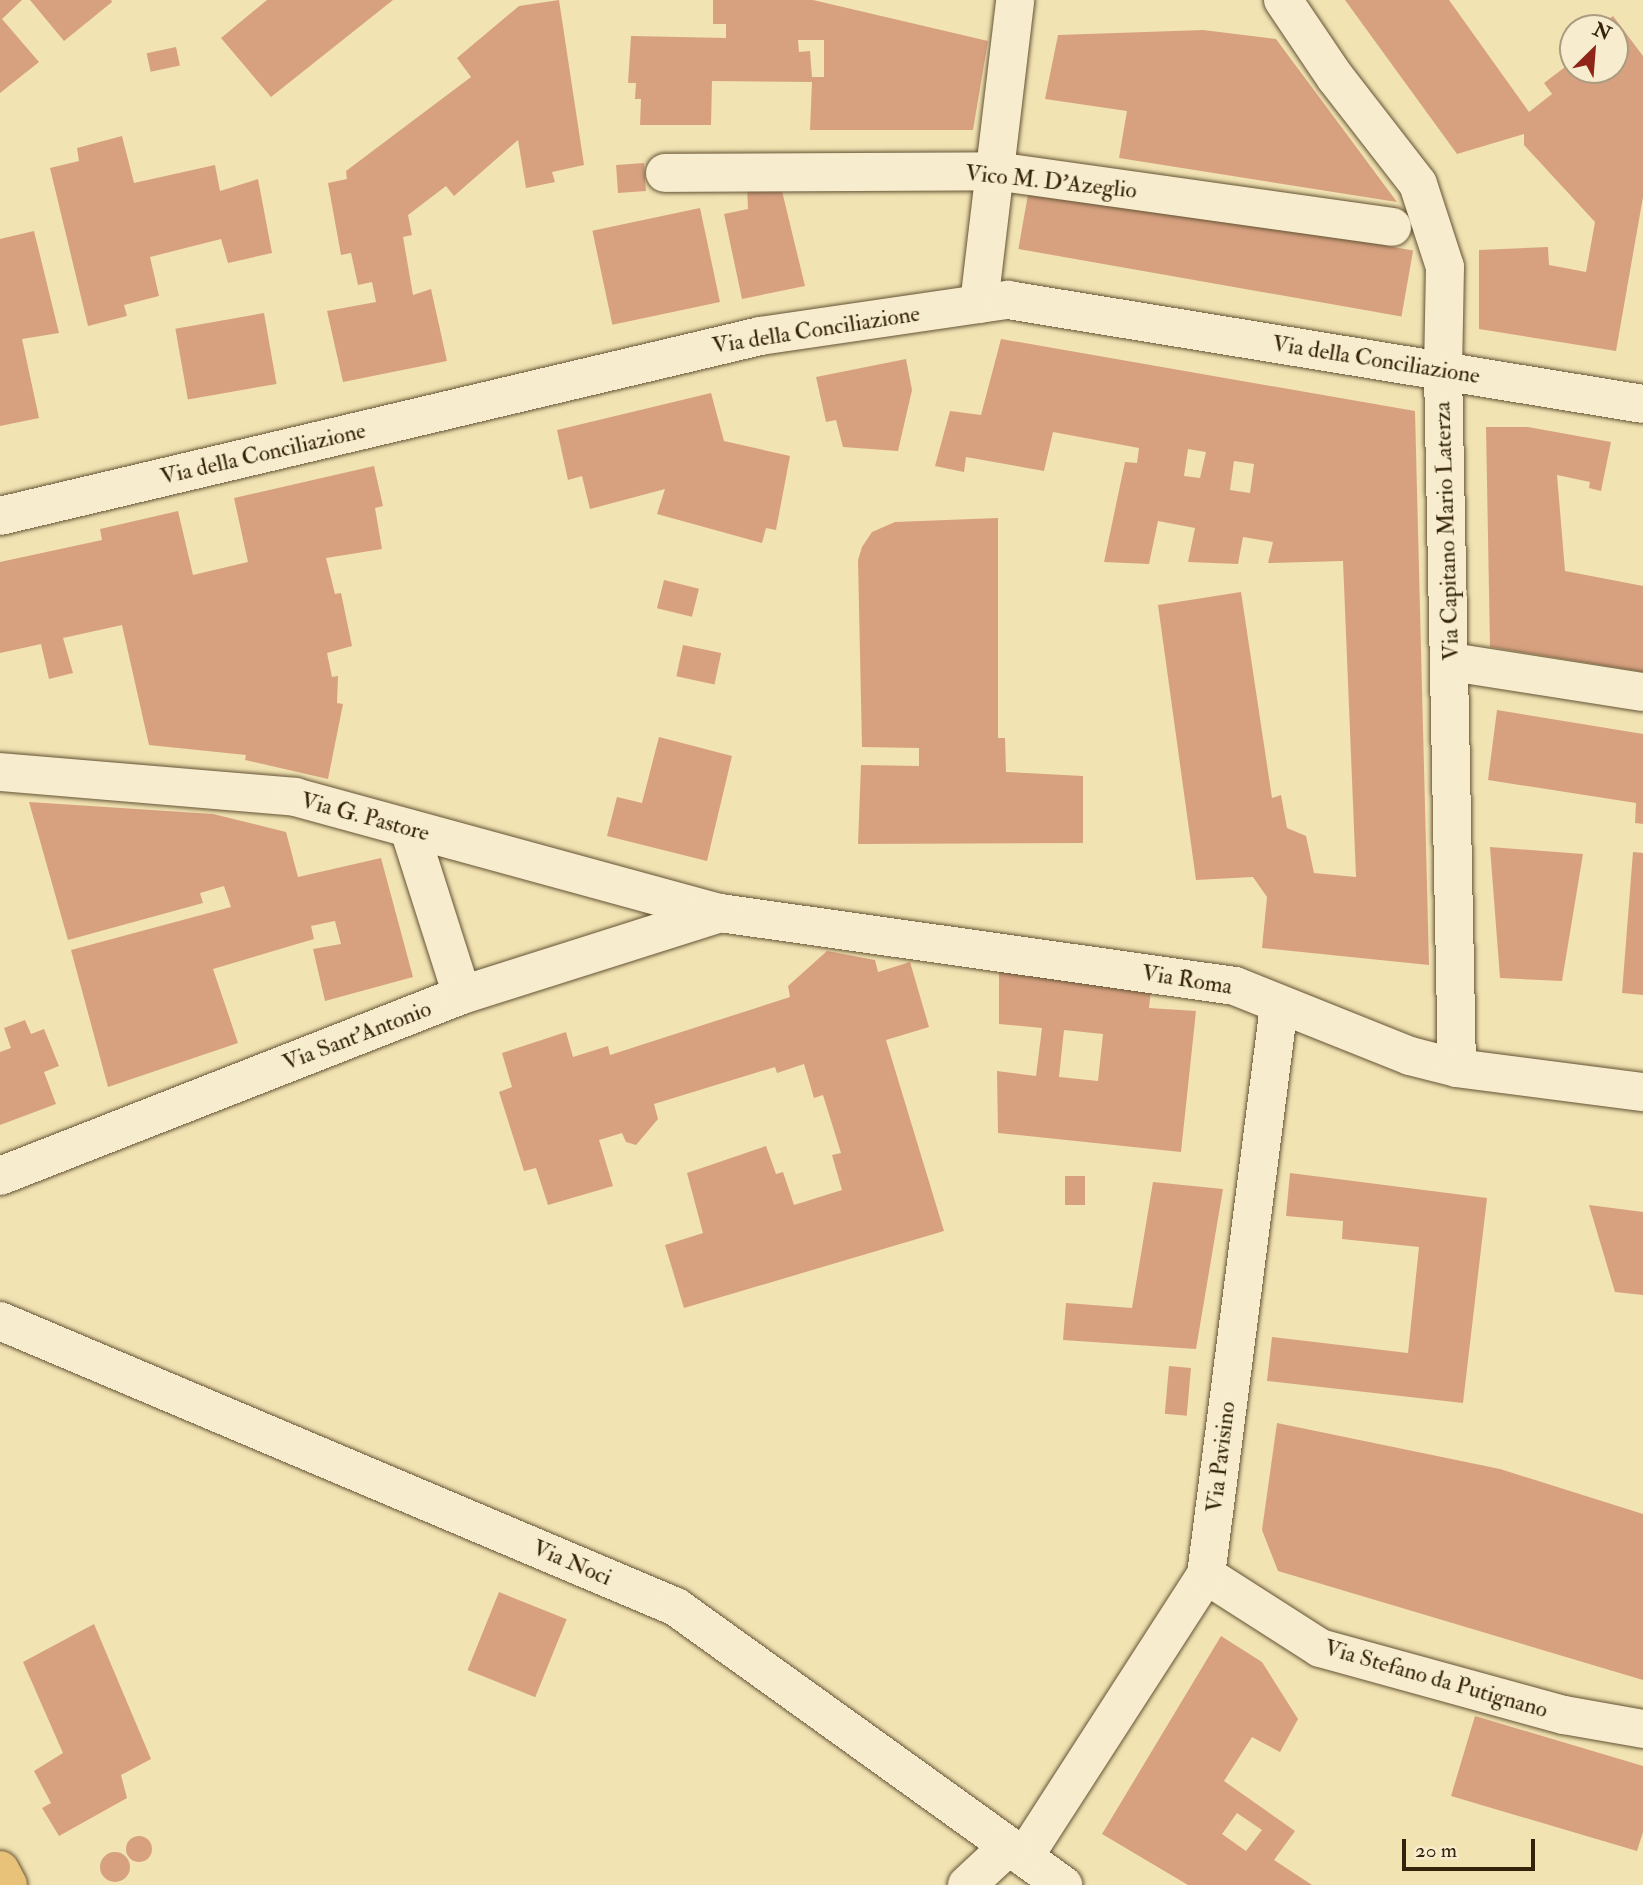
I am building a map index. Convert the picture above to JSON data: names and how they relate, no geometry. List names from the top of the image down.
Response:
{
  "streets": {
    "street": [
      "Vico M. D'Azeglio",
      "Via della Conciliazione",
      "Via Capitano Mario Laterza",
      "Via G. Pastore",
      "Via Roma",
      "Via Sant'Antonio",
      "Via Pavisino",
      "Via Noci",
      "Via Stefano da Putignano"
    ]
  },
  "crossings": [
    ["Via della Conciliazione", "Via Capitano Mario Laterza"],
    ["Via Capitano Mario Laterza", "Via Roma"],
    ["Via G. Pastore", "Via Roma"],
    ["Via G. Pastore", "Via Sant'Antonio"],
    ["Via Roma", "Via Sant'Antonio"],
    ["Via Roma", "Via Pavisino"],
    ["Via Pavisino", "Via Noci"],
    ["Via Pavisino", "Via Stefano da Putignano"]
  ],
  "scale_bar": "20 m",
  "north": "top right"
}
